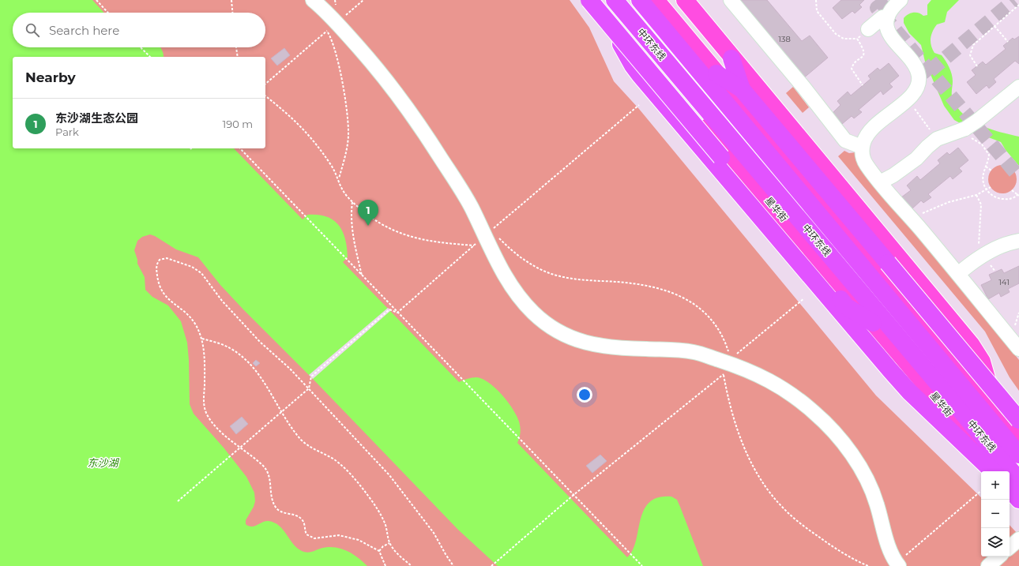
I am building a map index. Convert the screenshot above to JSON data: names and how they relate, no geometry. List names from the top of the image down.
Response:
{
  "streets": {
    "highway": ["中环东线"],
    "main road": ["星华街"]
  },
  "crossings": [
    ["中环东线", "星华街"]
  ],
  "water": ["东沙湖"],
  "house_numbers": ["138", "141"],
  "page": {
    "search": "Search here",
    "heading": "Nearby",
    "list": [
      {
        "mark": "1",
        "name": "东沙湖生态公园",
        "note": "Park",
        "value": "190 m"
      }
    ],
    "pins": "1",
    "map_buttons": ["+", "−"]
  }
}
